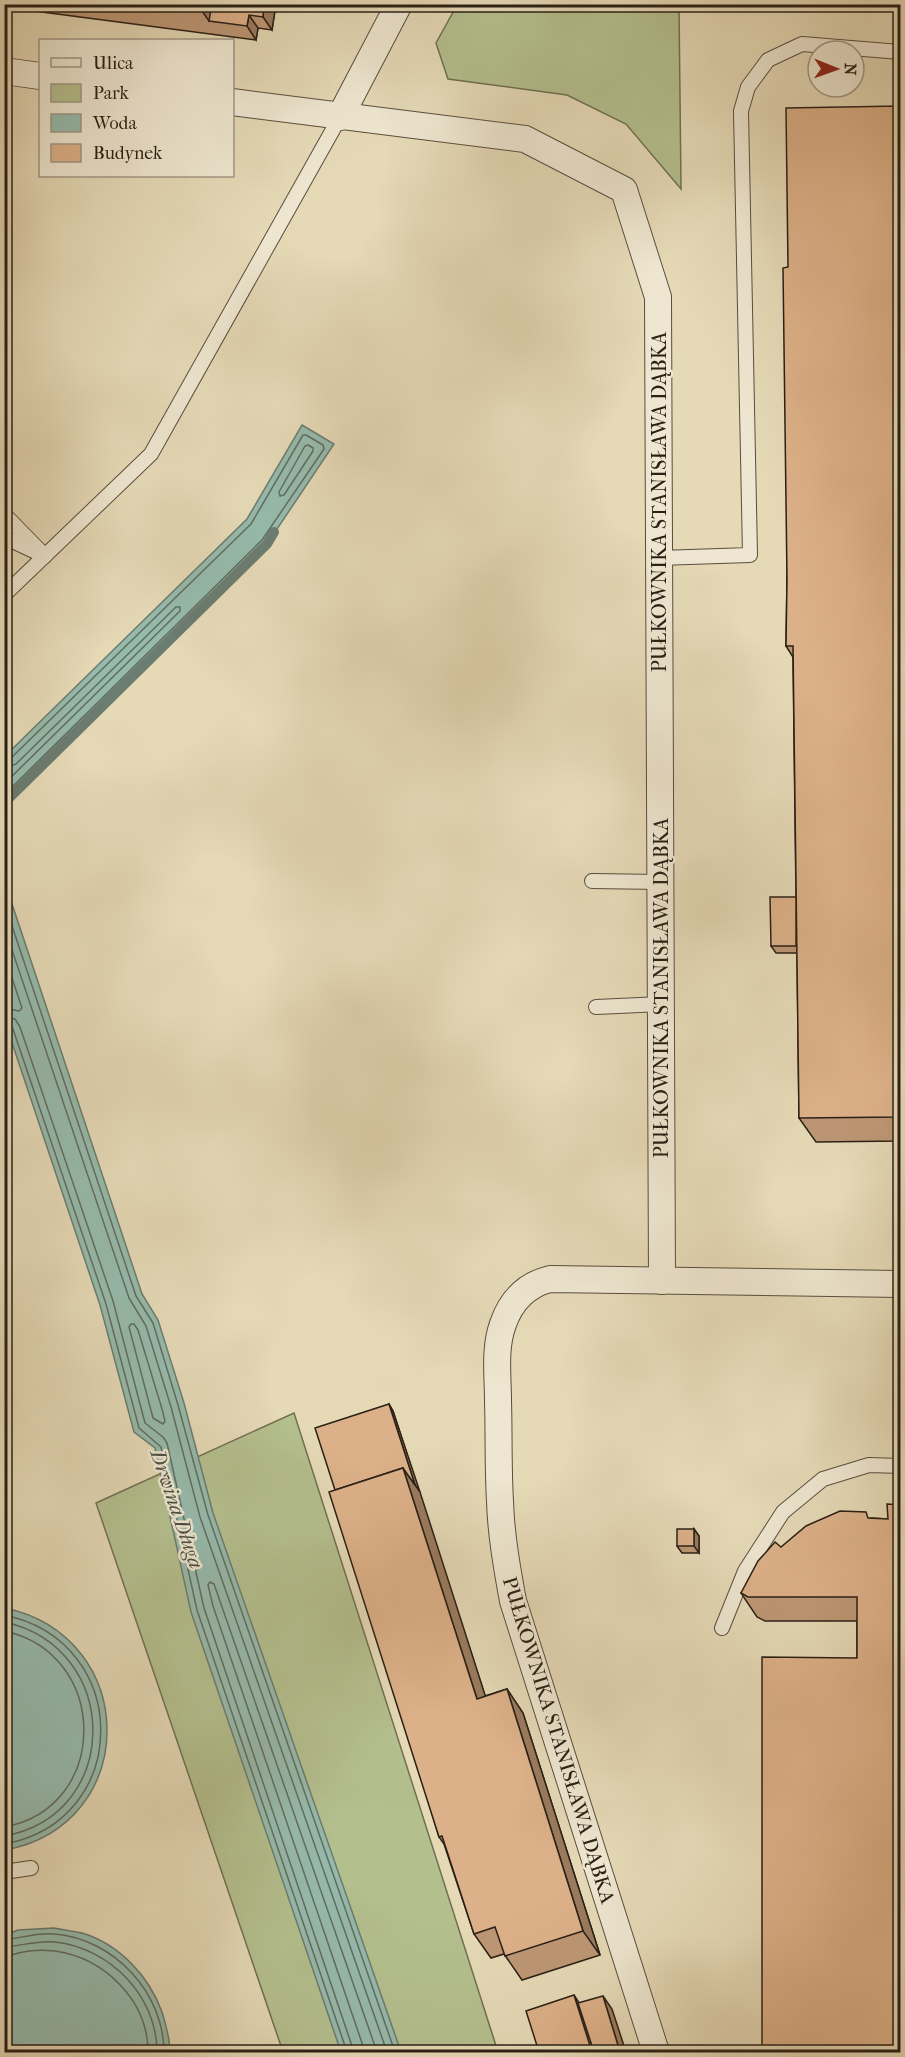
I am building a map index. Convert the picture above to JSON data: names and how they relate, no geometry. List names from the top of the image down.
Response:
{
  "streets": {
    "street": ["PUŁKOWNIKA STANISŁAWA DĄBKA"]
  },
  "water": ["Drwina Długa"],
  "legend": [
    "Ulica",
    "Park",
    "Woda",
    "Budynek"
  ],
  "north": "right"
}
